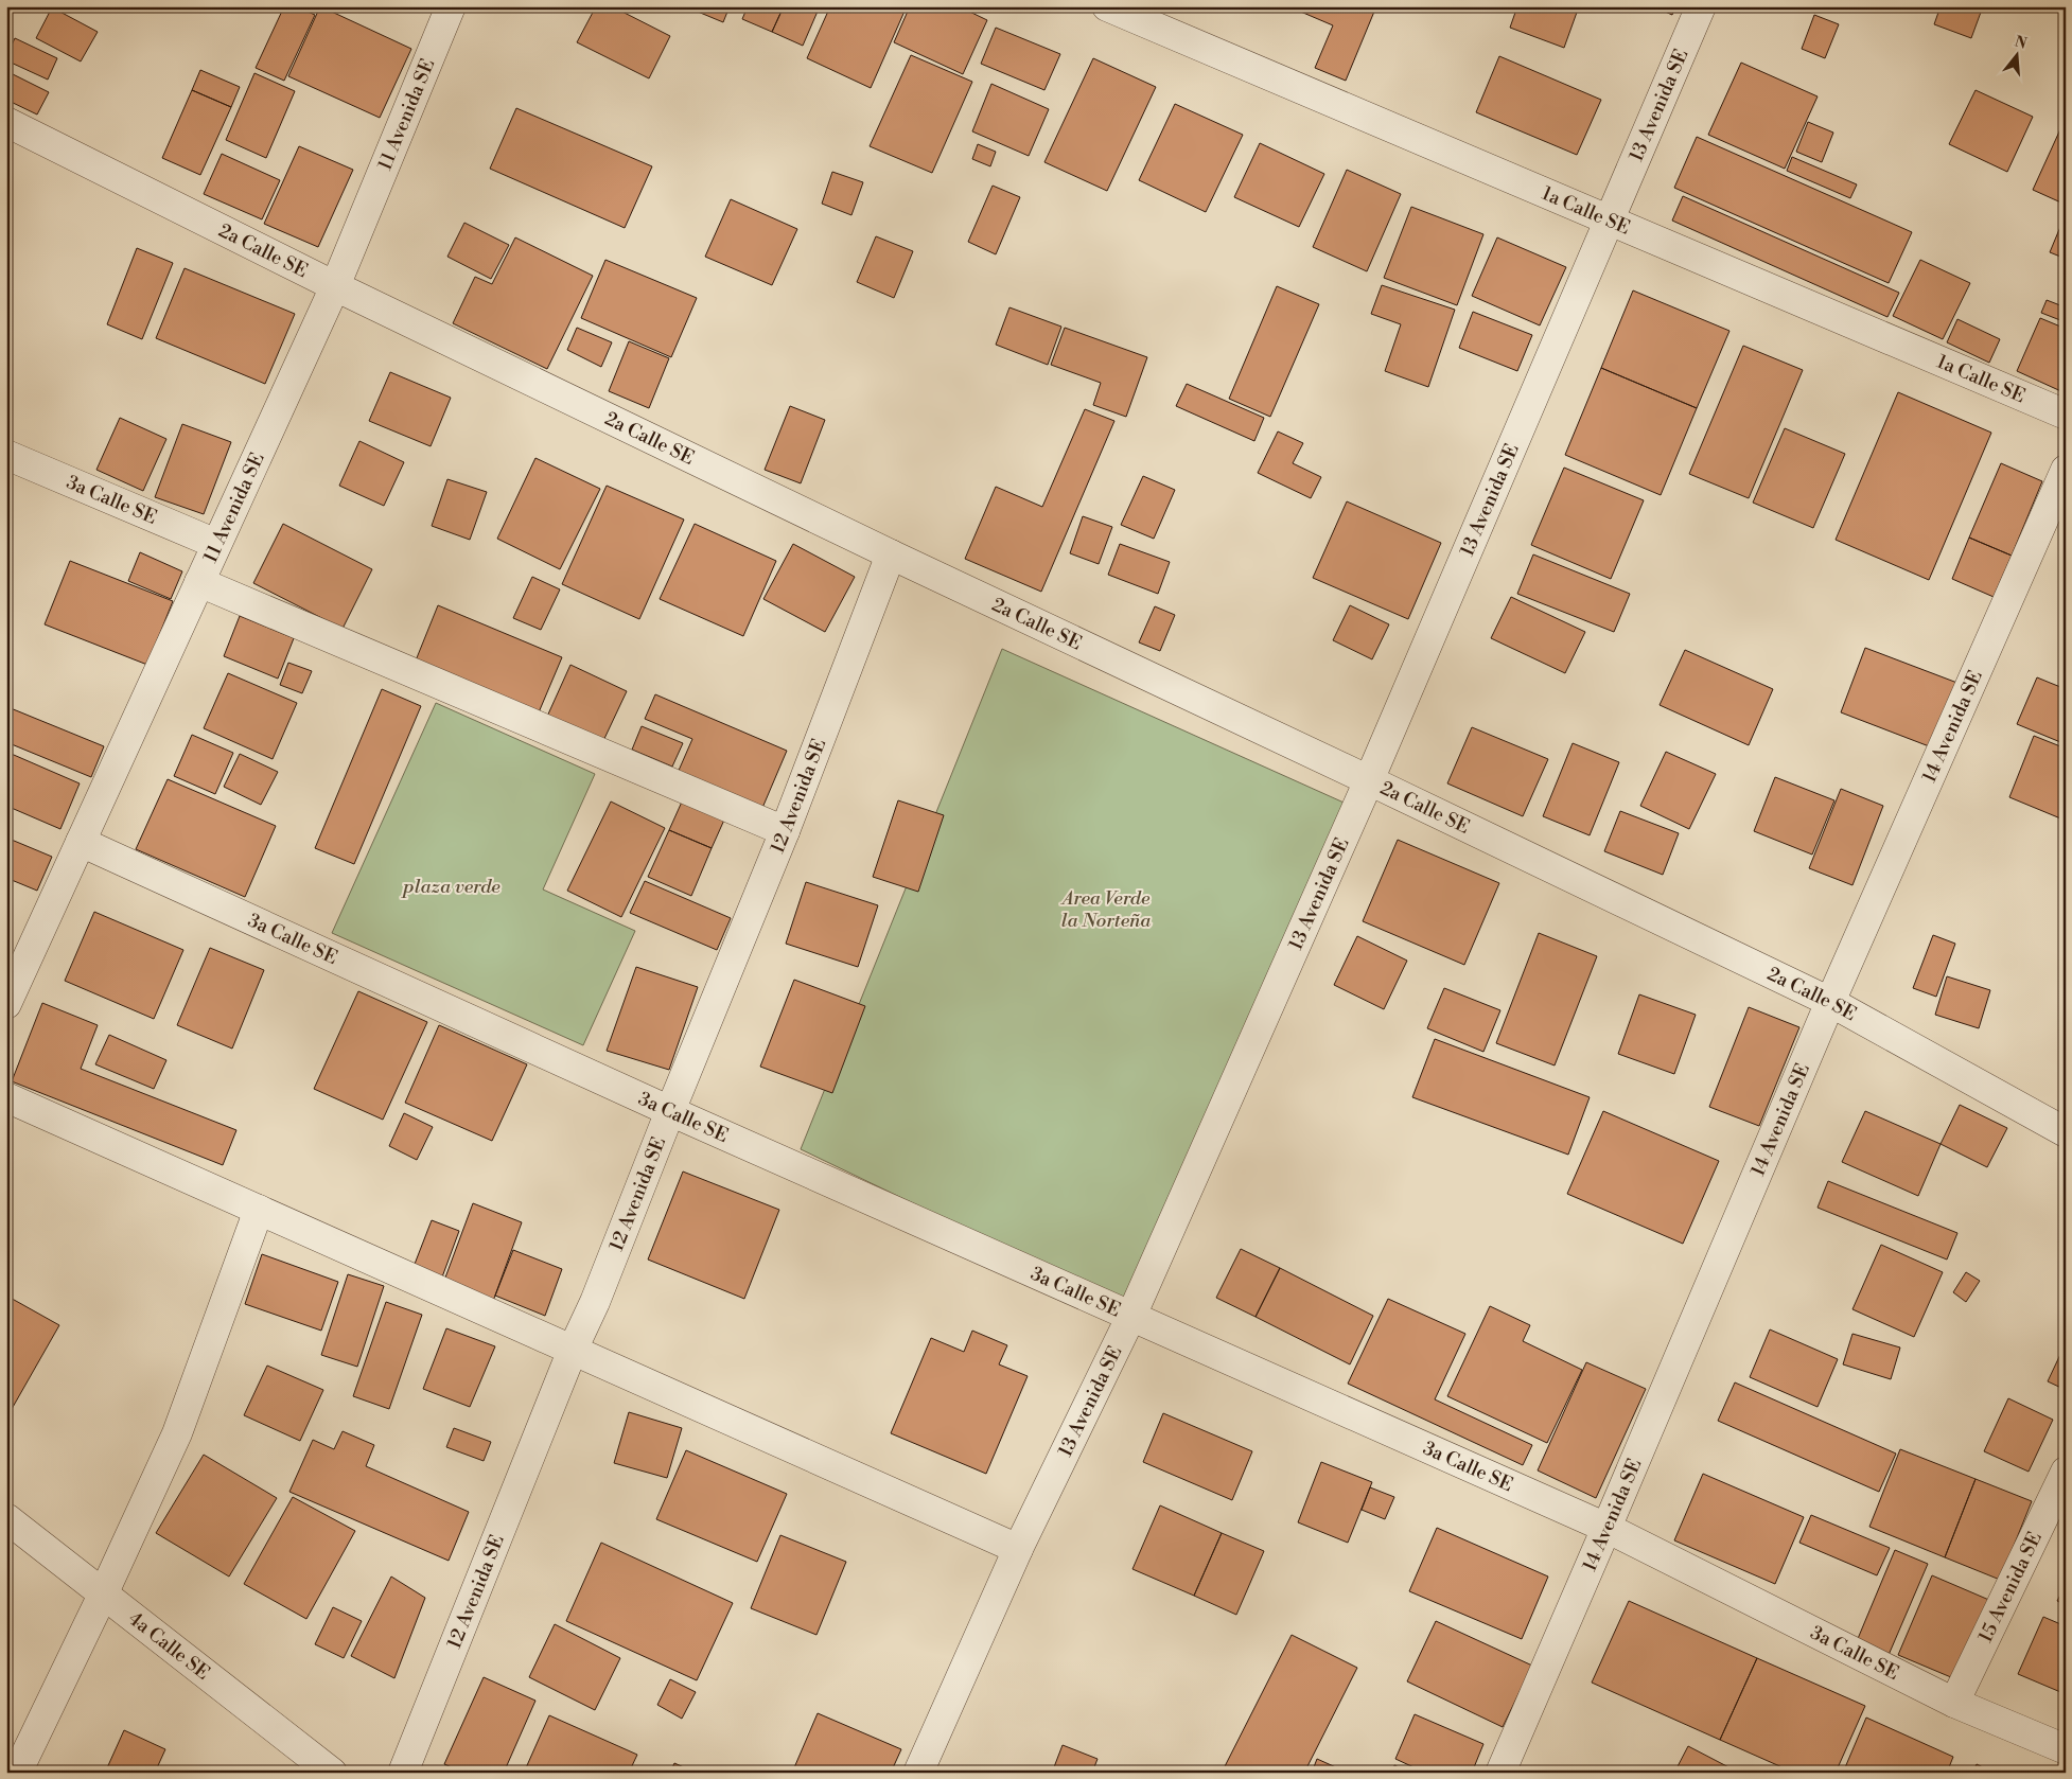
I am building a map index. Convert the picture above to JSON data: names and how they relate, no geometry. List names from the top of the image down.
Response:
{
  "streets": {
    "street": [
      "13 Avenida SE",
      "11 Avenida SE",
      "1a Calle SE",
      "2a Calle SE",
      "3a Calle SE",
      "14 Avenida SE",
      "12 Avenida SE",
      "15 Avenida SE",
      "4a Calle SE"
    ]
  },
  "crossings": [
    ["13 Avenida SE", "1a Calle SE"],
    ["13 Avenida SE", "2a Calle SE"],
    ["13 Avenida SE", "3a Calle SE"],
    ["11 Avenida SE", "2a Calle SE"],
    ["11 Avenida SE", "3a Calle SE"],
    ["2a Calle SE", "14 Avenida SE"],
    ["2a Calle SE", "12 Avenida SE"],
    ["3a Calle SE", "14 Avenida SE"],
    ["3a Calle SE", "12 Avenida SE"],
    ["3a Calle SE", "15 Avenida SE"]
  ],
  "parks": ["plaza verde", "Area Verde la Norteña"],
  "north": "top"
}
